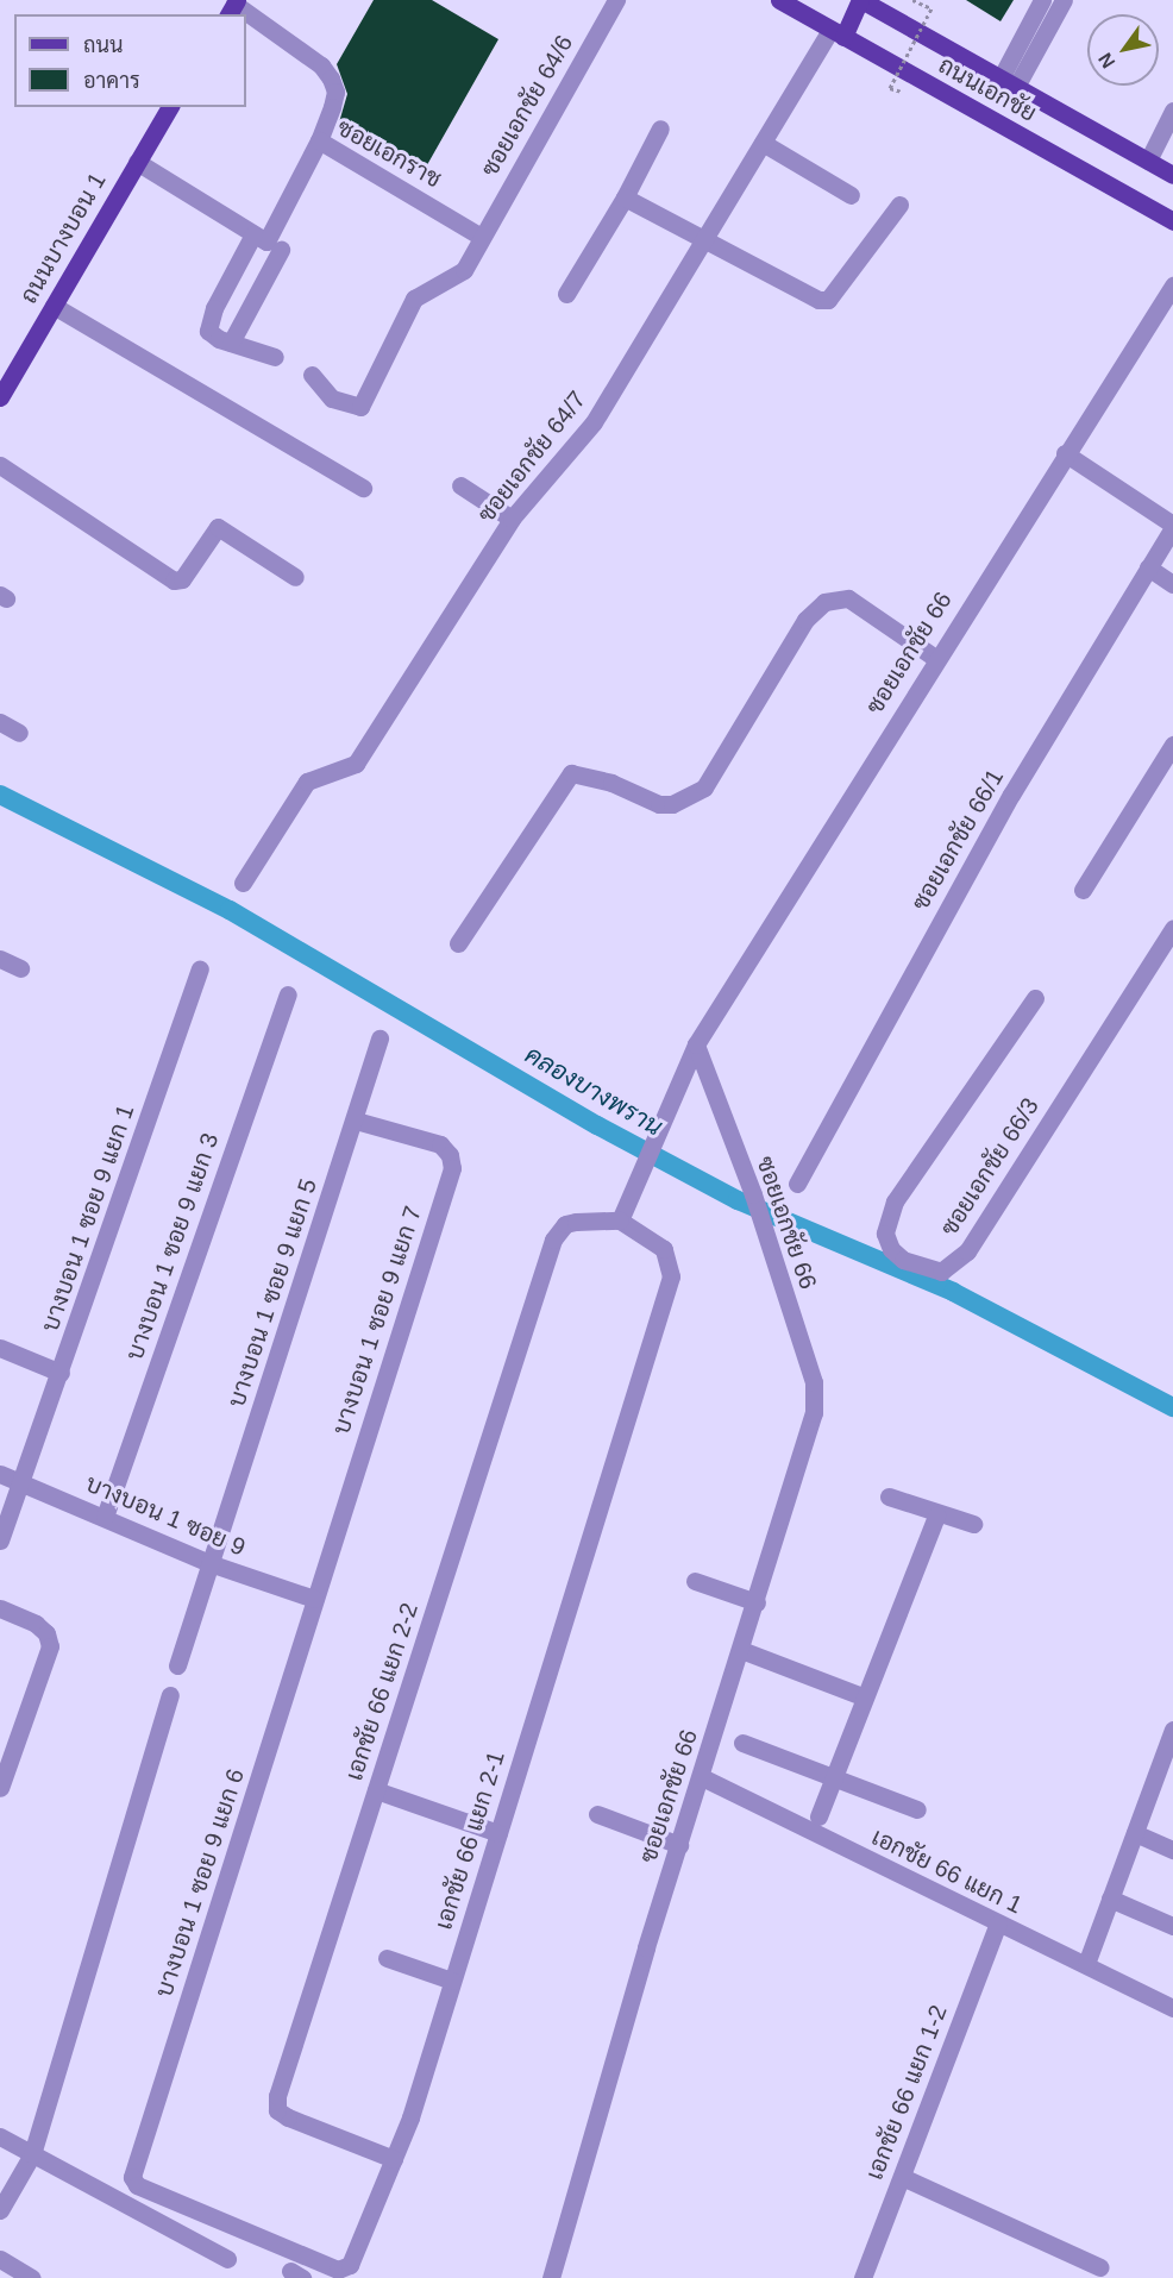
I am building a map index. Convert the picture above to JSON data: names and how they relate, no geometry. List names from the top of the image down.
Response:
{
  "streets": {
    "main road": ["ถนนเอกชัย", "ถนนบางบอน 1"],
    "street": [
      "ซอยเอกชัย 64/6",
      "ซอยเอกราช",
      "ซอยเอกชัย 64/7",
      "ซอยเอกชัย 66",
      "ซอยเอกชัย 66/1",
      "ซอยเอกชัย 66/3",
      "บางบอน 1 ซอย 9 แยก 1",
      "บางบอน 1 ซอย 9 แยก 3",
      "บางบอน 1 ซอย 9 แยก 5",
      "บางบอน 1 ซอย 9 แยก 7",
      "บางบอน 1 ซอย 9",
      "เอกชัย 66 แยก 2-2",
      "เอกชัย 66 แยก 2-1",
      "เอกชัย 66 แยก 1",
      "บางบอน 1 ซอย 9 แยก 6",
      "เอกชัย 66 แยก 1-2"
    ]
  },
  "crossings": [
    ["ถนนเอกชัย", "ซอยเอกชัย 64/7"],
    ["ซอยเอกชัย 64/6", "ซอยเอกราช"],
    ["ซอยเอกชัย 66", "เอกชัย 66 แยก 1"],
    ["บางบอน 1 ซอย 9 แยก 1", "บางบอน 1 ซอย 9"],
    ["บางบอน 1 ซอย 9 แยก 3", "บางบอน 1 ซอย 9"],
    ["บางบอน 1 ซอย 9 แยก 5", "บางบอน 1 ซอย 9 แยก 7"],
    ["บางบอน 1 ซอย 9 แยก 5", "บางบอน 1 ซอย 9"],
    ["บางบอน 1 ซอย 9 แยก 7", "บางบอน 1 ซอย 9"],
    ["บางบอน 1 ซอย 9 แยก 7", "บางบอน 1 ซอย 9 แยก 6"],
    ["บางบอน 1 ซอย 9", "บางบอน 1 ซอย 9 แยก 6"],
    ["เอกชัย 66 แยก 2-2", "เอกชัย 66 แยก 2-1"],
    ["เอกชัย 66 แยก 2-1", "บางบอน 1 ซอย 9 แยก 6"],
    ["เอกชัย 66 แยก 1", "เอกชัย 66 แยก 1-2"]
  ],
  "water": ["คลองบางพราน"],
  "legend": ["ถนน", "อาคาร"],
  "north": "bottom left"
}
